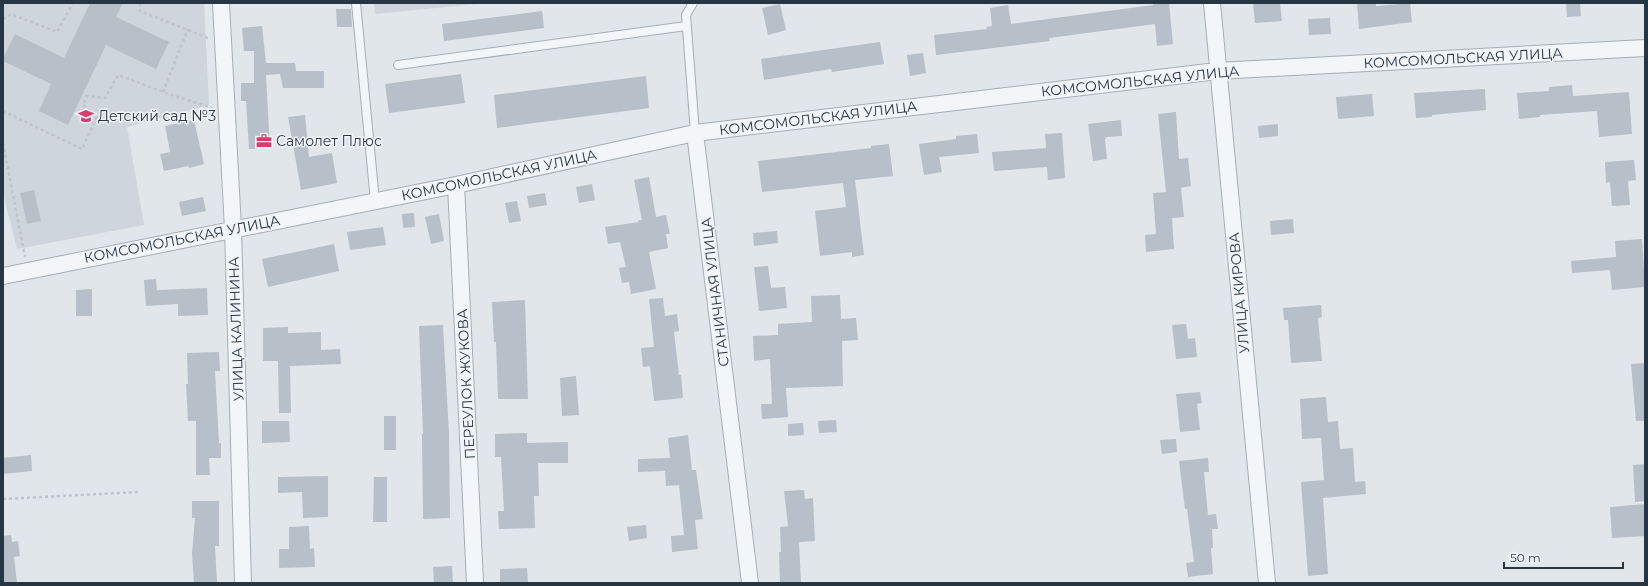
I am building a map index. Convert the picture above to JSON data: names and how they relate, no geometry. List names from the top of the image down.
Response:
{
  "streets": {
    "street": [
      "КОМСОМОЛЬСКАЯ УЛИЦА",
      "СТАНИЧНАЯ УЛИЦА",
      "УЛИЦА КИРОВА",
      "УЛИЦА КАЛИНИНА",
      "ПЕРЕУЛОК ЖУКОВА"
    ]
  },
  "crossings": [
    ["КОМСОМОЛЬСКАЯ УЛИЦА", "СТАНИЧНАЯ УЛИЦА"],
    ["КОМСОМОЛЬСКАЯ УЛИЦА", "УЛИЦА КИРОВА"],
    ["КОМСОМОЛЬСКАЯ УЛИЦА", "УЛИЦА КАЛИНИНА"],
    ["КОМСОМОЛЬСКАЯ УЛИЦА", "ПЕРЕУЛОК ЖУКОВА"]
  ],
  "places": {
    "school or university": ["Детский сад №3"],
    "office": ["Самолет Плюс"]
  },
  "scale_bar": "50 m"
}
